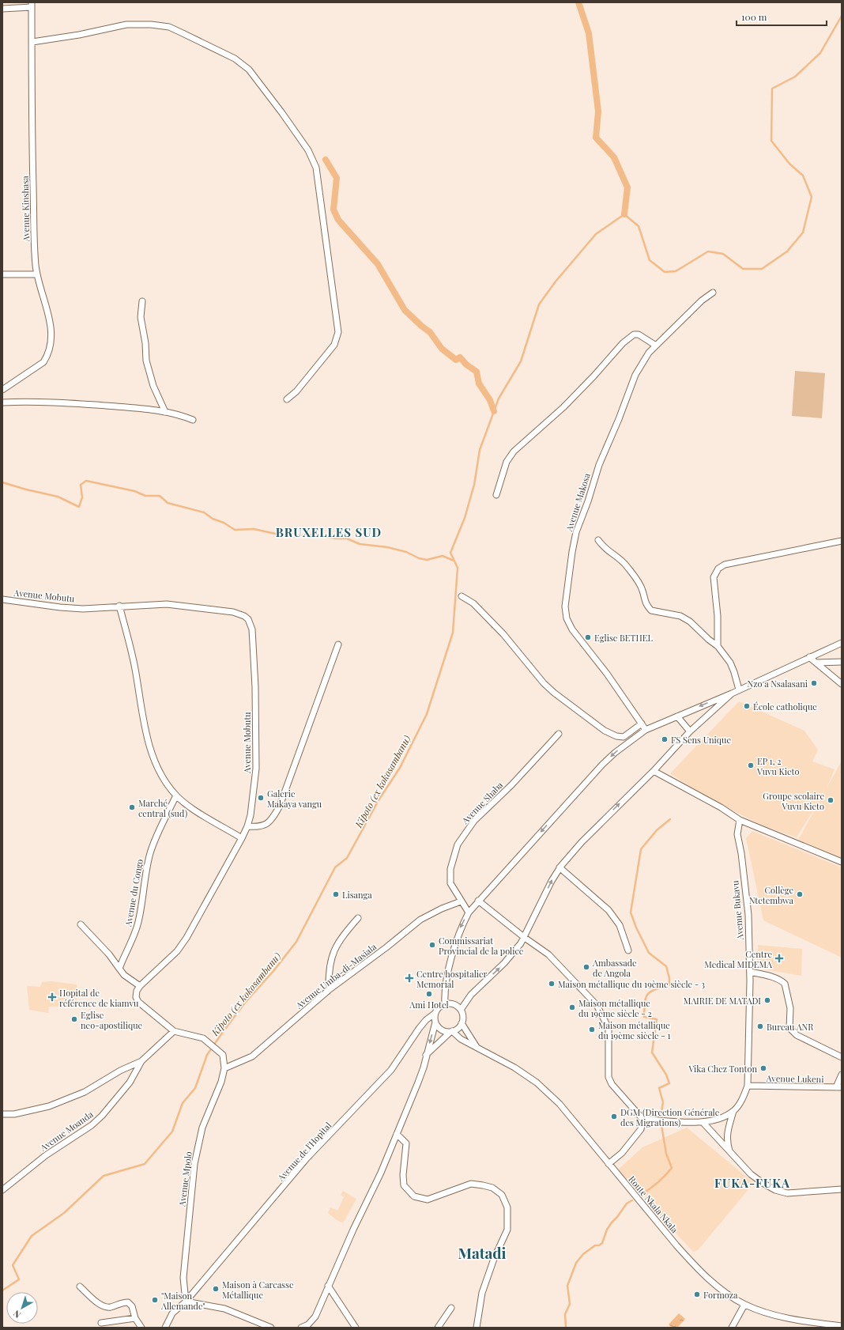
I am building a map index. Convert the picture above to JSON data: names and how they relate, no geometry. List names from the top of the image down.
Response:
{
  "streets": {
    "street": [
      "Avenue Kinshasa",
      "Avenue Makosa",
      "Avenue Mobutu",
      "Avenue Shaba",
      "Avenue du Congo",
      "Avenue Bukavu",
      "Avenue Umba-di-Masiala",
      "Avenue Lukeni",
      "Avenue Moanda",
      "Avenue de l'Hopital",
      "Avenue Mpolo",
      "Route Nkala Nkala"
    ]
  },
  "crossings": [
    ["Avenue Shaba", "Avenue Umba-di-Masiala"],
    ["Avenue Bukavu", "Avenue Lukeni"],
    ["Avenue Umba-di-Masiala", "Avenue Mpolo"],
    ["Avenue de l'Hopital", "Avenue Mpolo"],
    ["Avenue de l'Hopital", "Route Nkala Nkala"]
  ],
  "districts": ["BRUXELLES SUD", "FUKA-FUKA", "Matadi"],
  "water": ["Kipoto (ex kokosambanu)"],
  "places": {
    "other": [
      "Eglise BETHEL",
      "Nzo a Nsalasani",
      "École catholique",
      "FS Sens Unique",
      "EP 1, 2 Vuvu Kieto",
      "Galerie Makaya vangu",
      "Groupe scolaire Vuvu Kieto",
      "Marché central (sud)",
      "Lisanga",
      "Collège Ntetembwa",
      "Commissariat Provincial de la police",
      "Ambassade de Angola",
      "Maison métallique du 19ème siècle - 3",
      "Ami Hotel",
      "MAIRIE DE MATADI",
      "Maison métallique du 19ème siècle - 2",
      "Eglise neo-apostilique",
      "Bureau ANR",
      "Maison métallique du 19ème siècle - 1",
      "Vika Chez Tonton",
      "DGM (Direction Générale des Migrations)",
      "Maison à Carcasse Métallique",
      "Formoza",
      "\"Maison Allemande\""
    ],
    "health": ["Centre Medical MIDEMA", "Centre hospitalier Memorial", "Hopital de référence de kiamvu"]
  },
  "scale_bar": "100 m",
  "north": "bottom left"
}
